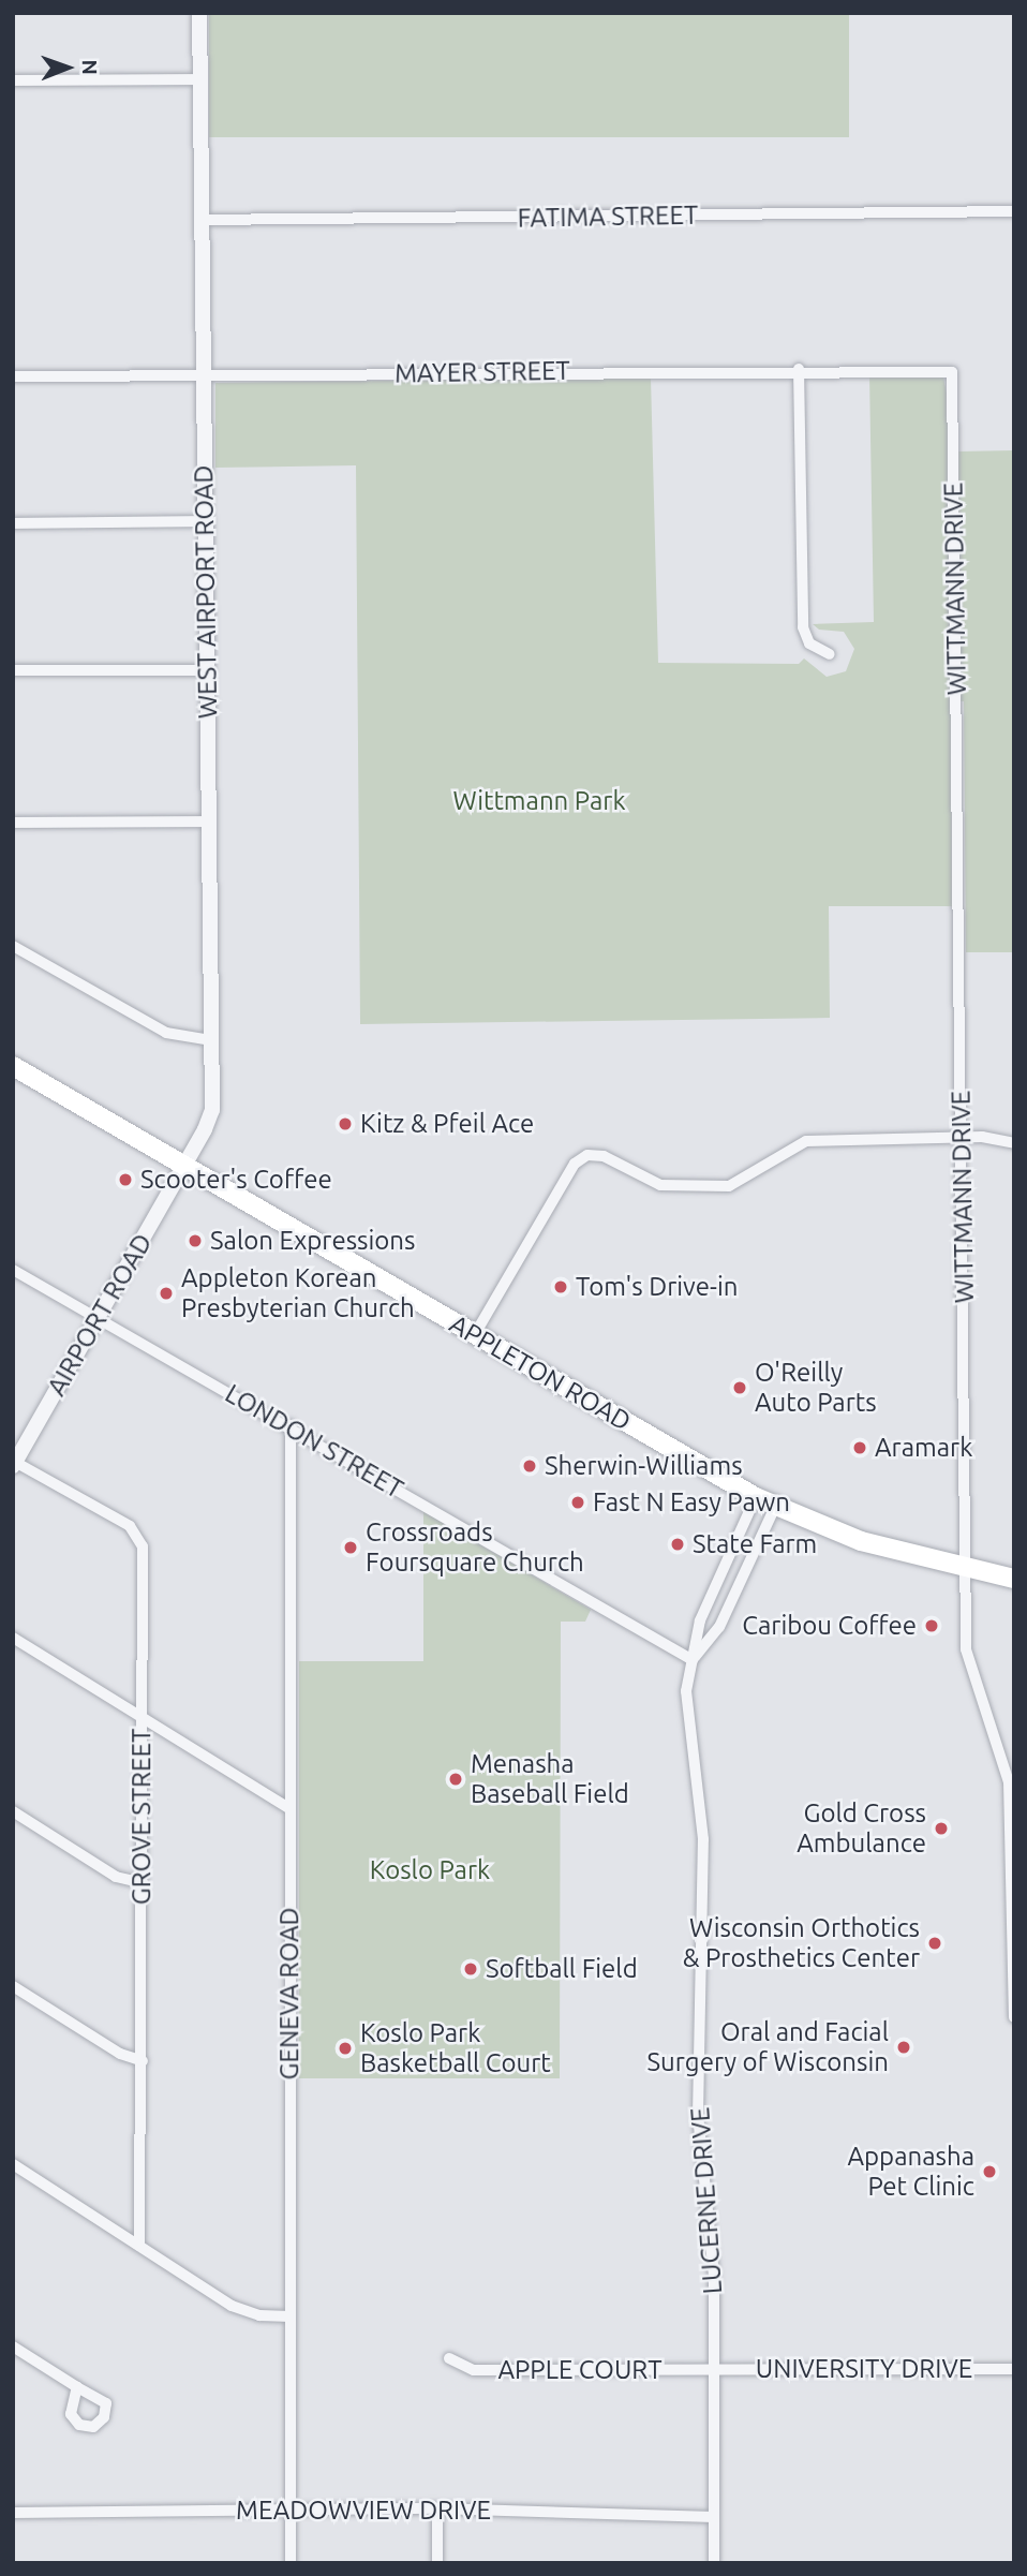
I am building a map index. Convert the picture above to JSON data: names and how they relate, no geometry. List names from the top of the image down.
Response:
{
  "streets": {
    "main road": ["APPLETON ROAD"],
    "street": [
      "FATIMA STREET",
      "MAYER STREET",
      "WITTMANN DRIVE",
      "WEST AIRPORT ROAD",
      "AIRPORT ROAD",
      "LONDON STREET",
      "GROVE STREET",
      "GENEVA ROAD",
      "LUCERNE DRIVE",
      "UNIVERSITY DRIVE",
      "APPLE COURT",
      "MEADOWVIEW DRIVE"
    ]
  },
  "crossings": [
    ["FATIMA STREET", "WEST AIRPORT ROAD"],
    ["MAYER STREET", "WITTMANN DRIVE"],
    ["MAYER STREET", "WEST AIRPORT ROAD"],
    ["WITTMANN DRIVE", "APPLETON ROAD"],
    ["WEST AIRPORT ROAD", "AIRPORT ROAD"],
    ["WEST AIRPORT ROAD", "APPLETON ROAD"],
    ["AIRPORT ROAD", "APPLETON ROAD"],
    ["AIRPORT ROAD", "LONDON STREET"],
    ["AIRPORT ROAD", "GROVE STREET"],
    ["APPLETON ROAD", "LUCERNE DRIVE"],
    ["LONDON STREET", "GENEVA ROAD"],
    ["LONDON STREET", "LUCERNE DRIVE"],
    ["GENEVA ROAD", "MEADOWVIEW DRIVE"],
    ["LUCERNE DRIVE", "UNIVERSITY DRIVE"],
    ["LUCERNE DRIVE", "APPLE COURT"],
    ["LUCERNE DRIVE", "MEADOWVIEW DRIVE"],
    ["UNIVERSITY DRIVE", "APPLE COURT"]
  ],
  "parks": ["Wittmann Park", "Koslo Park"],
  "places": [
    "Kitz & Pfeil Ace",
    "Scooter's Coffee",
    "Salon Expressions",
    "Tom's Drive-in",
    "Appleton Korean Presbyterian Church",
    "O'Reilly Auto Parts",
    "Aramark",
    "Sherwin-Williams",
    "Fast N Easy Pawn",
    "State Farm",
    "Crossroads Foursquare Church",
    "Caribou Coffee",
    "Menasha Baseball Field",
    "Gold Cross Ambulance",
    "Wisconsin Orthotics & Prosthetics Center",
    "Softball Field",
    "Oral and Facial Surgery of Wisconsin",
    "Koslo Park Basketball Court",
    "Appanasha Pet Clinic"
  ],
  "north": "right"
}
